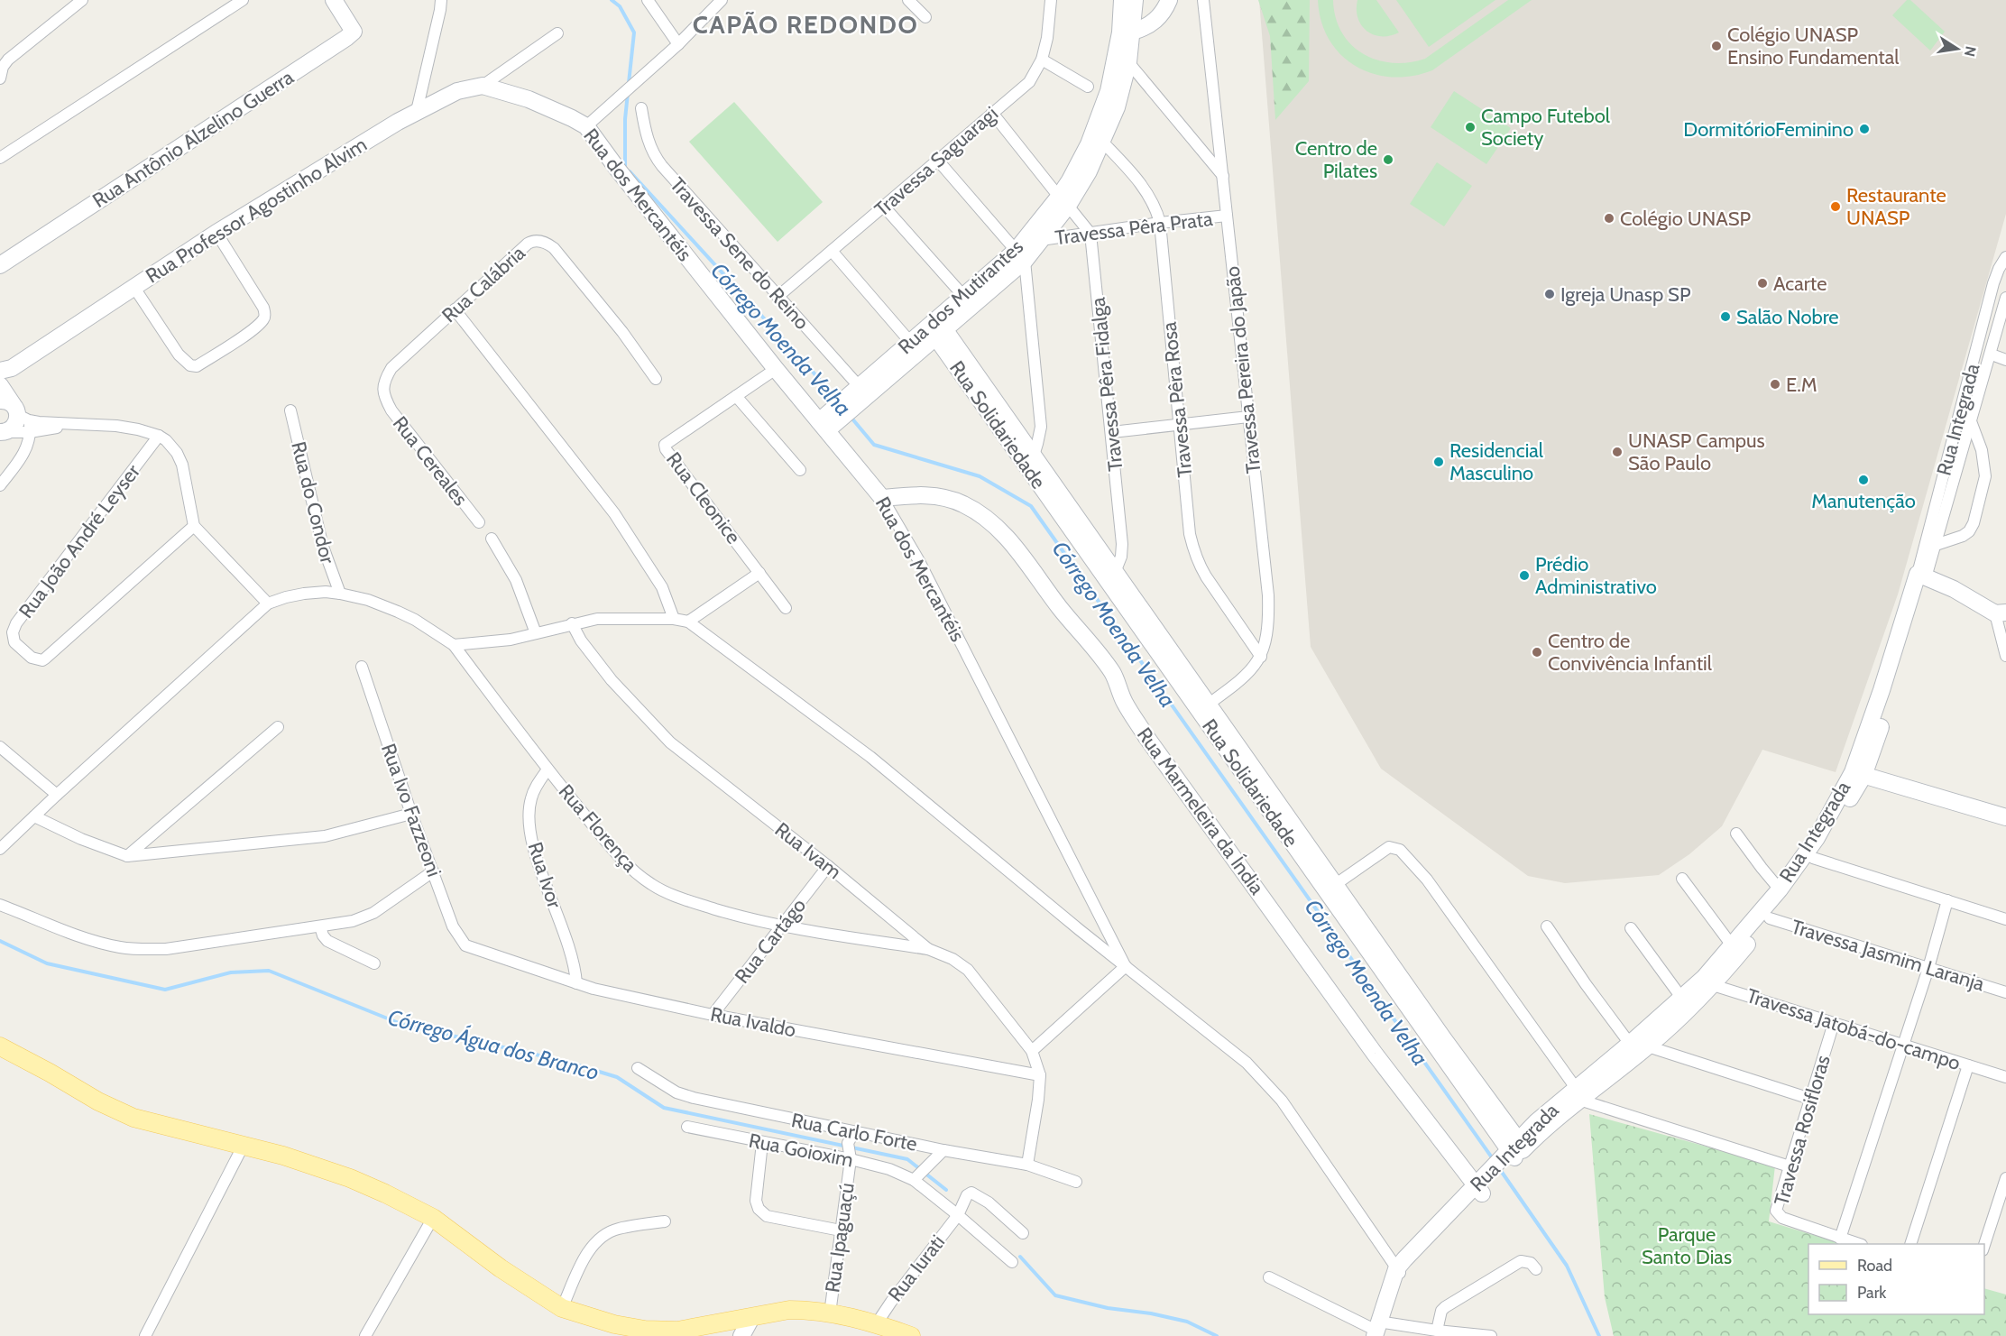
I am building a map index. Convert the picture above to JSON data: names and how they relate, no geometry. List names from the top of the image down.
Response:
{
  "streets": {
    "main road": [
      "Rua Antônio Alzelino Guerra",
      "Rua dos Mercantéis",
      "Rua Professor Agostinho Alvim",
      "Rua dos Mutirantes",
      "Rua Integrada",
      "Rua Solidariedade",
      "Rua Marmeleira da Índia"
    ],
    "street": [
      "Travessa Saguaragi",
      "Travessa Pêra Prata",
      "Travessa Sene do Reino",
      "Rua Calábria",
      "Travessa Pereira do Japão",
      "Travessa Pêra Fidalga",
      "Travessa Pêra Rosa",
      "Rua Cereales",
      "Rua Cleonice",
      "Rua do Condor",
      "Rua João André Leyser",
      "Rua Ivo Fazzeoni",
      "Rua Florença",
      "Rua Ivam",
      "Rua Ivor",
      "Rua Cartágo",
      "Travessa Jasmim Laranja",
      "Rua Ivaldo",
      "Travessa Jatobá-do-campo",
      "Travessa Rosifloras",
      "Rua Carlo Forte",
      "Rua Goioxim",
      "Rua Ipaguaçú",
      "Rua Iurati"
    ]
  },
  "crossings": [
    ["Travessa Saguaragi", "Travessa Sene do Reino"],
    ["Rua dos Mercantéis", "Rua Professor Agostinho Alvim"],
    ["Rua dos Mercantéis", "Rua dos Mutirantes"],
    ["Rua dos Mercantéis", "Rua Cleonice"],
    ["Rua dos Mercantéis", "Rua Marmeleira da Índia"],
    ["Travessa Pêra Prata", "Rua dos Mutirantes"],
    ["Travessa Pêra Prata", "Travessa Pereira do Japão"],
    ["Travessa Pêra Prata", "Travessa Pêra Fidalga"],
    ["Travessa Pêra Prata", "Travessa Pêra Rosa"],
    ["Travessa Sene do Reino", "Rua dos Mutirantes"],
    ["Rua Calábria", "Rua Cereales"],
    ["Rua dos Mutirantes", "Travessa Pêra Rosa"],
    ["Rua dos Mutirantes", "Rua Solidariedade"],
    ["Travessa Pereira do Japão", "Travessa Pêra Rosa"],
    ["Travessa Pereira do Japão", "Rua Solidariedade"],
    ["Travessa Pêra Fidalga", "Rua Solidariedade"],
    ["Rua Integrada", "Rua Solidariedade"],
    ["Rua Integrada", "Rua Marmeleira da Índia"],
    ["Rua Integrada", "Travessa Jasmim Laranja"],
    ["Rua Integrada", "Travessa Jatobá-do-campo"],
    ["Rua do Condor", "Rua Florença"],
    ["Rua Ivo Fazzeoni", "Rua Ivaldo"],
    ["Rua Florença", "Rua Ivam"],
    ["Rua Florença", "Rua Ivor"],
    ["Rua Florença", "Rua Cartágo"],
    ["Rua Ivam", "Rua Cartágo"],
    ["Rua Ivam", "Rua Ivaldo"],
    ["Rua Ivor", "Rua Ivaldo"],
    ["Rua Cartágo", "Rua Ivaldo"],
    ["Travessa Jatobá-do-campo", "Travessa Rosifloras"],
    ["Rua Carlo Forte", "Rua Ipaguaçú"],
    ["Rua Goioxim", "Rua Ipaguaçú"],
    ["Rua Goioxim", "Rua Iurati"]
  ],
  "districts": ["CAPÃO REDONDO"],
  "water": ["Córrego Moenda Velha", "Córrego Água dos Branco"],
  "parks": ["Parque Santo Dias"],
  "places": [
    "Colégio UNASP Ensino Fundamental",
    "Campo Futebol Society",
    "DormitórioFeminino",
    "Centro de Pilates",
    "Restaurante UNASP",
    "Colégio UNASP",
    "Acarte",
    "Igreja Unasp SP",
    "Salão Nobre",
    "E.M",
    "UNASP Campus São Paulo",
    "Residencial Masculino",
    "Manutenção",
    "Prédio Administrativo",
    "Centro de Convivência Infantil"
  ],
  "legend": ["Road", "Park"],
  "north": "right"
}
